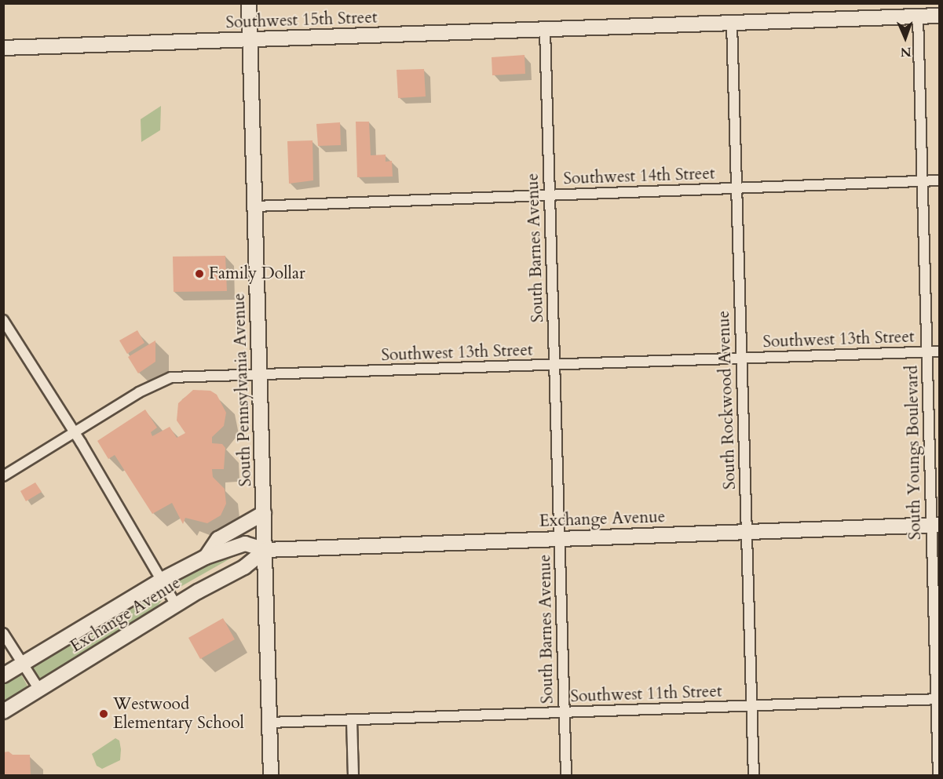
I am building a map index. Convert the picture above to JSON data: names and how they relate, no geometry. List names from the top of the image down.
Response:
{
  "streets": {
    "main road": ["Southwest 15th Street", "South Pennsylvania Avenue", "Exchange Avenue"],
    "street": [
      "Southwest 14th Street",
      "South Barnes Avenue",
      "Southwest 13th Street",
      "South Rockwood Avenue",
      "South Youngs Boulevard",
      "Southwest 11th Street"
    ]
  },
  "crossings": [
    ["Southwest 15th Street", "South Barnes Avenue"],
    ["Southwest 15th Street", "South Pennsylvania Avenue"],
    ["Southwest 15th Street", "South Rockwood Avenue"],
    ["Southwest 15th Street", "South Youngs Boulevard"],
    ["Southwest 14th Street", "South Barnes Avenue"],
    ["Southwest 14th Street", "South Pennsylvania Avenue"],
    ["Southwest 14th Street", "South Rockwood Avenue"],
    ["Southwest 14th Street", "South Youngs Boulevard"],
    ["South Barnes Avenue", "Southwest 13th Street"],
    ["South Barnes Avenue", "Exchange Avenue"],
    ["South Barnes Avenue", "Southwest 11th Street"],
    ["Southwest 13th Street", "South Pennsylvania Avenue"],
    ["Southwest 13th Street", "South Rockwood Avenue"],
    ["Southwest 13th Street", "South Youngs Boulevard"],
    ["South Pennsylvania Avenue", "Exchange Avenue"],
    ["South Pennsylvania Avenue", "Southwest 11th Street"],
    ["South Rockwood Avenue", "Exchange Avenue"],
    ["South Rockwood Avenue", "Southwest 11th Street"],
    ["South Youngs Boulevard", "Exchange Avenue"],
    ["South Youngs Boulevard", "Southwest 11th Street"]
  ],
  "places": ["Family Dollar", "Westwood Elementary School"],
  "north": "bottom"
}
